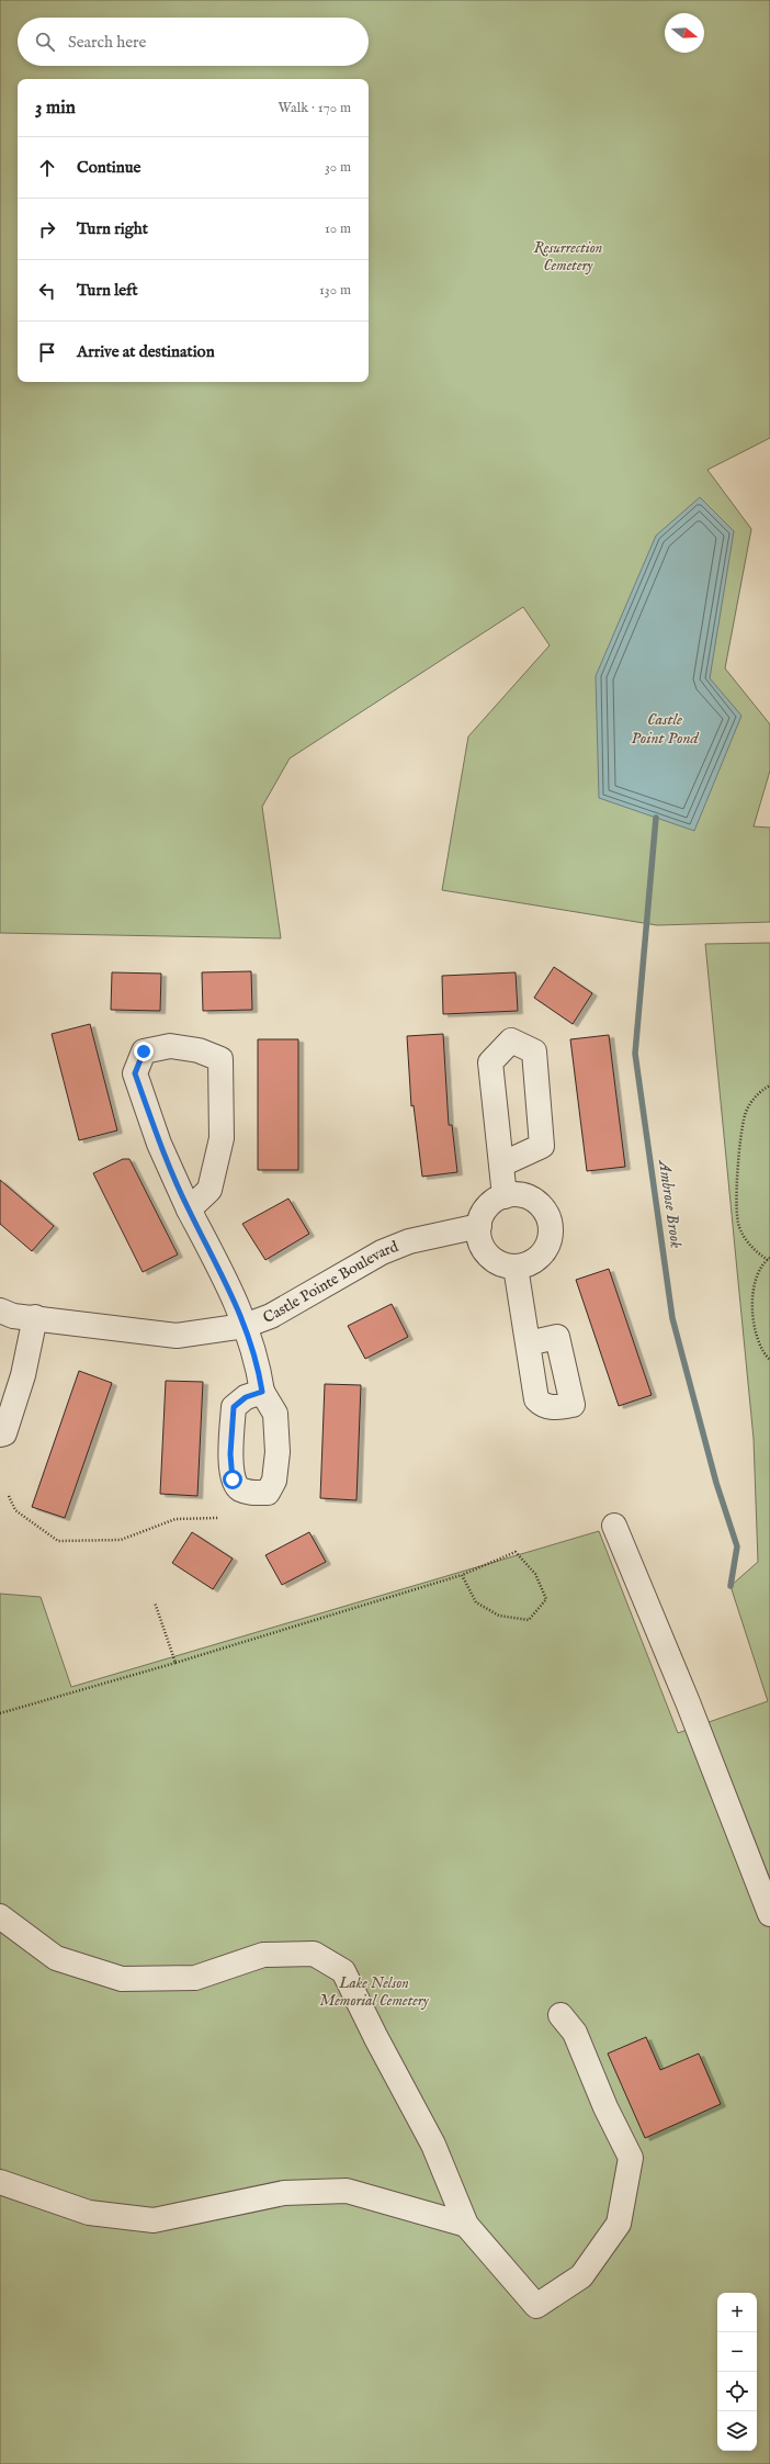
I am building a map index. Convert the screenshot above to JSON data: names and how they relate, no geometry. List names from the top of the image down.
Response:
{
  "streets": {
    "street": ["Castle Pointe Boulevard"]
  },
  "water": ["Castle Point Pond", "Ambrose Brook"],
  "parks": ["Resurrection Cemetery", "Lake Nelson Memorial Cemetery"],
  "north": "right",
  "page": {
    "search": "Search here",
    "heading": ["3 min", "Walk · 170 m"],
    "list": [
      ["Continue", "30 m"],
      ["Turn right", "10 m"],
      ["Turn left", "130 m"],
      "Arrive at destination"
    ],
    "map_buttons": ["+", "−"]
  }
}
